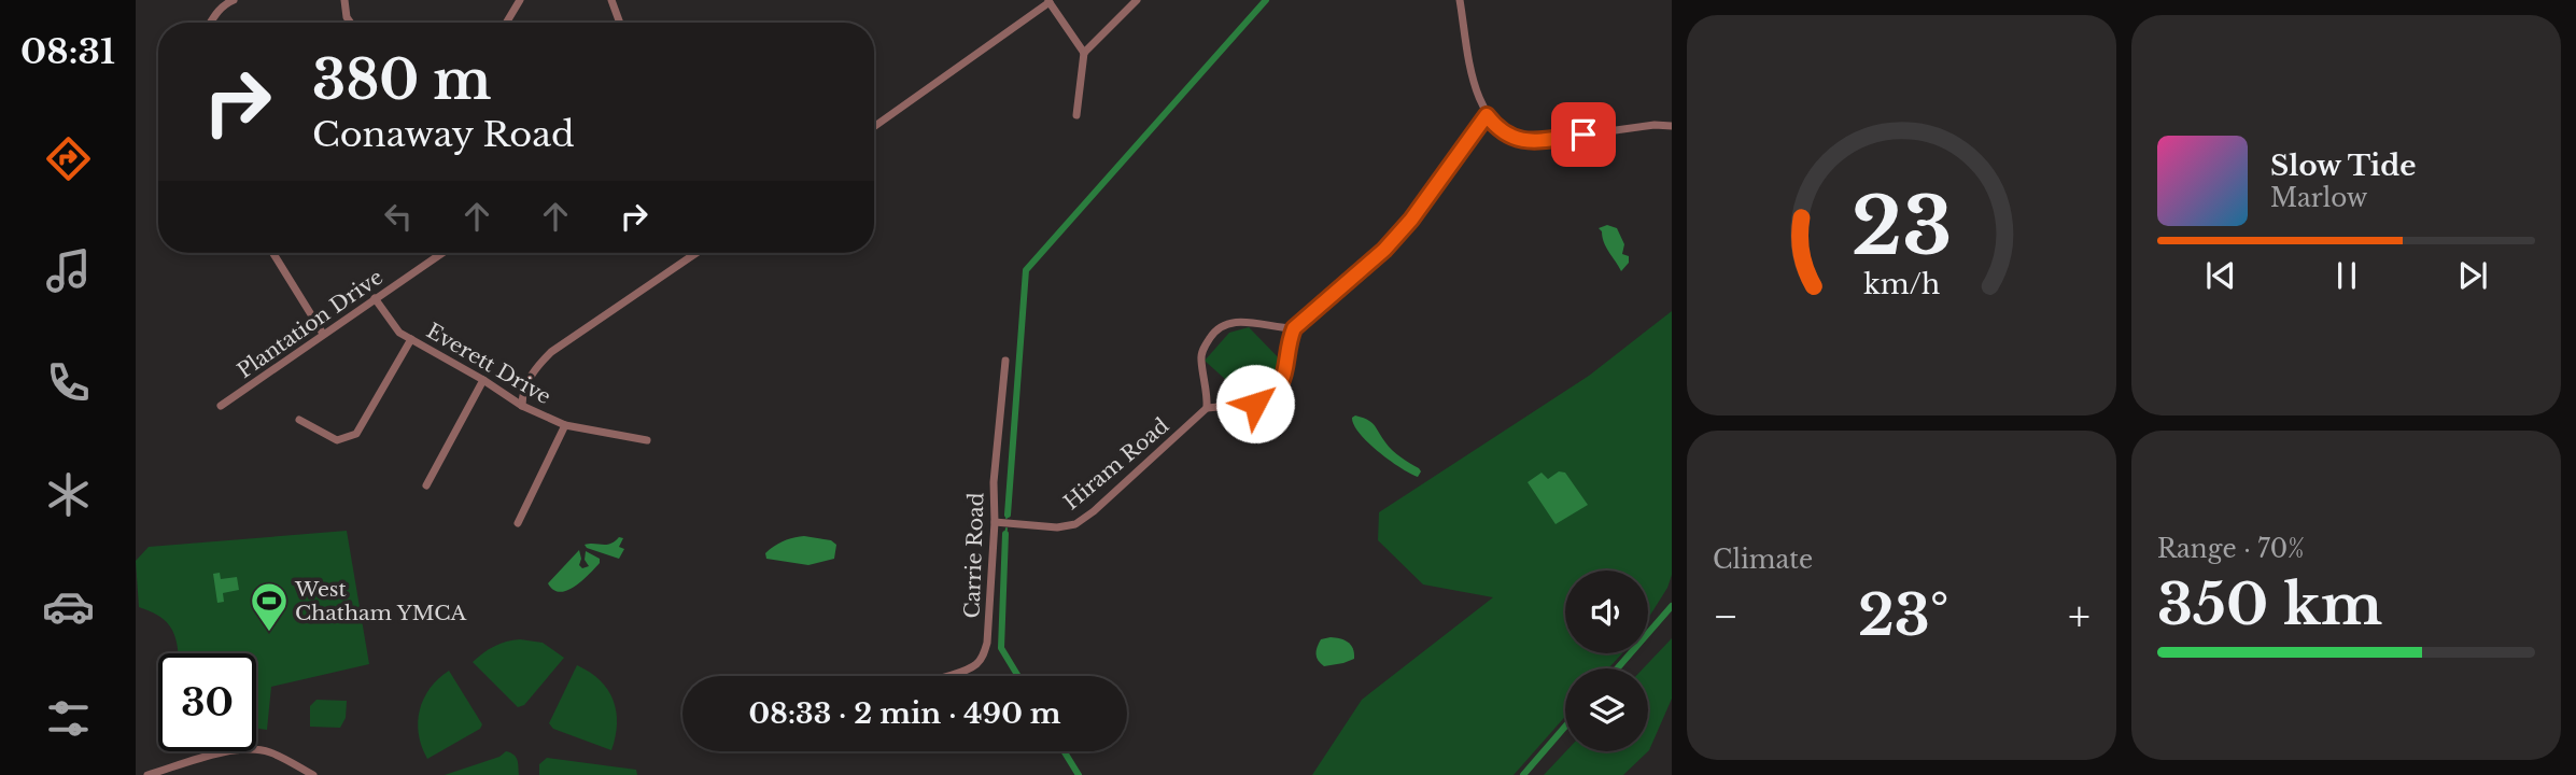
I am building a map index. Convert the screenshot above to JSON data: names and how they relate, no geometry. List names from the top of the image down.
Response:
{
  "streets": {
    "street": [
      "Plantation Drive",
      "Everett Drive",
      "Hiram Road",
      "Carrie Road"
    ]
  },
  "crossings": [
    ["Plantation Drive", "Everett Drive"],
    ["Hiram Road", "Carrie Road"]
  ],
  "places": {
    "sports": ["West Chatham YMCA"]
  },
  "page": {
    "tabs": "08:31",
    "turn": ["380 m", "Conaway Road"],
    "song": ["Slow Tide", "Marlow"],
    "tile": [
      "Climate",
      ["Range · 70%", "350 km"]
    ],
    "heat": ["−", "23°", "+"],
    "limit": "30",
    "trip": "08:33 · 2 min · 490 m",
    "gauge": ["23", "km/h"]
  }
}
